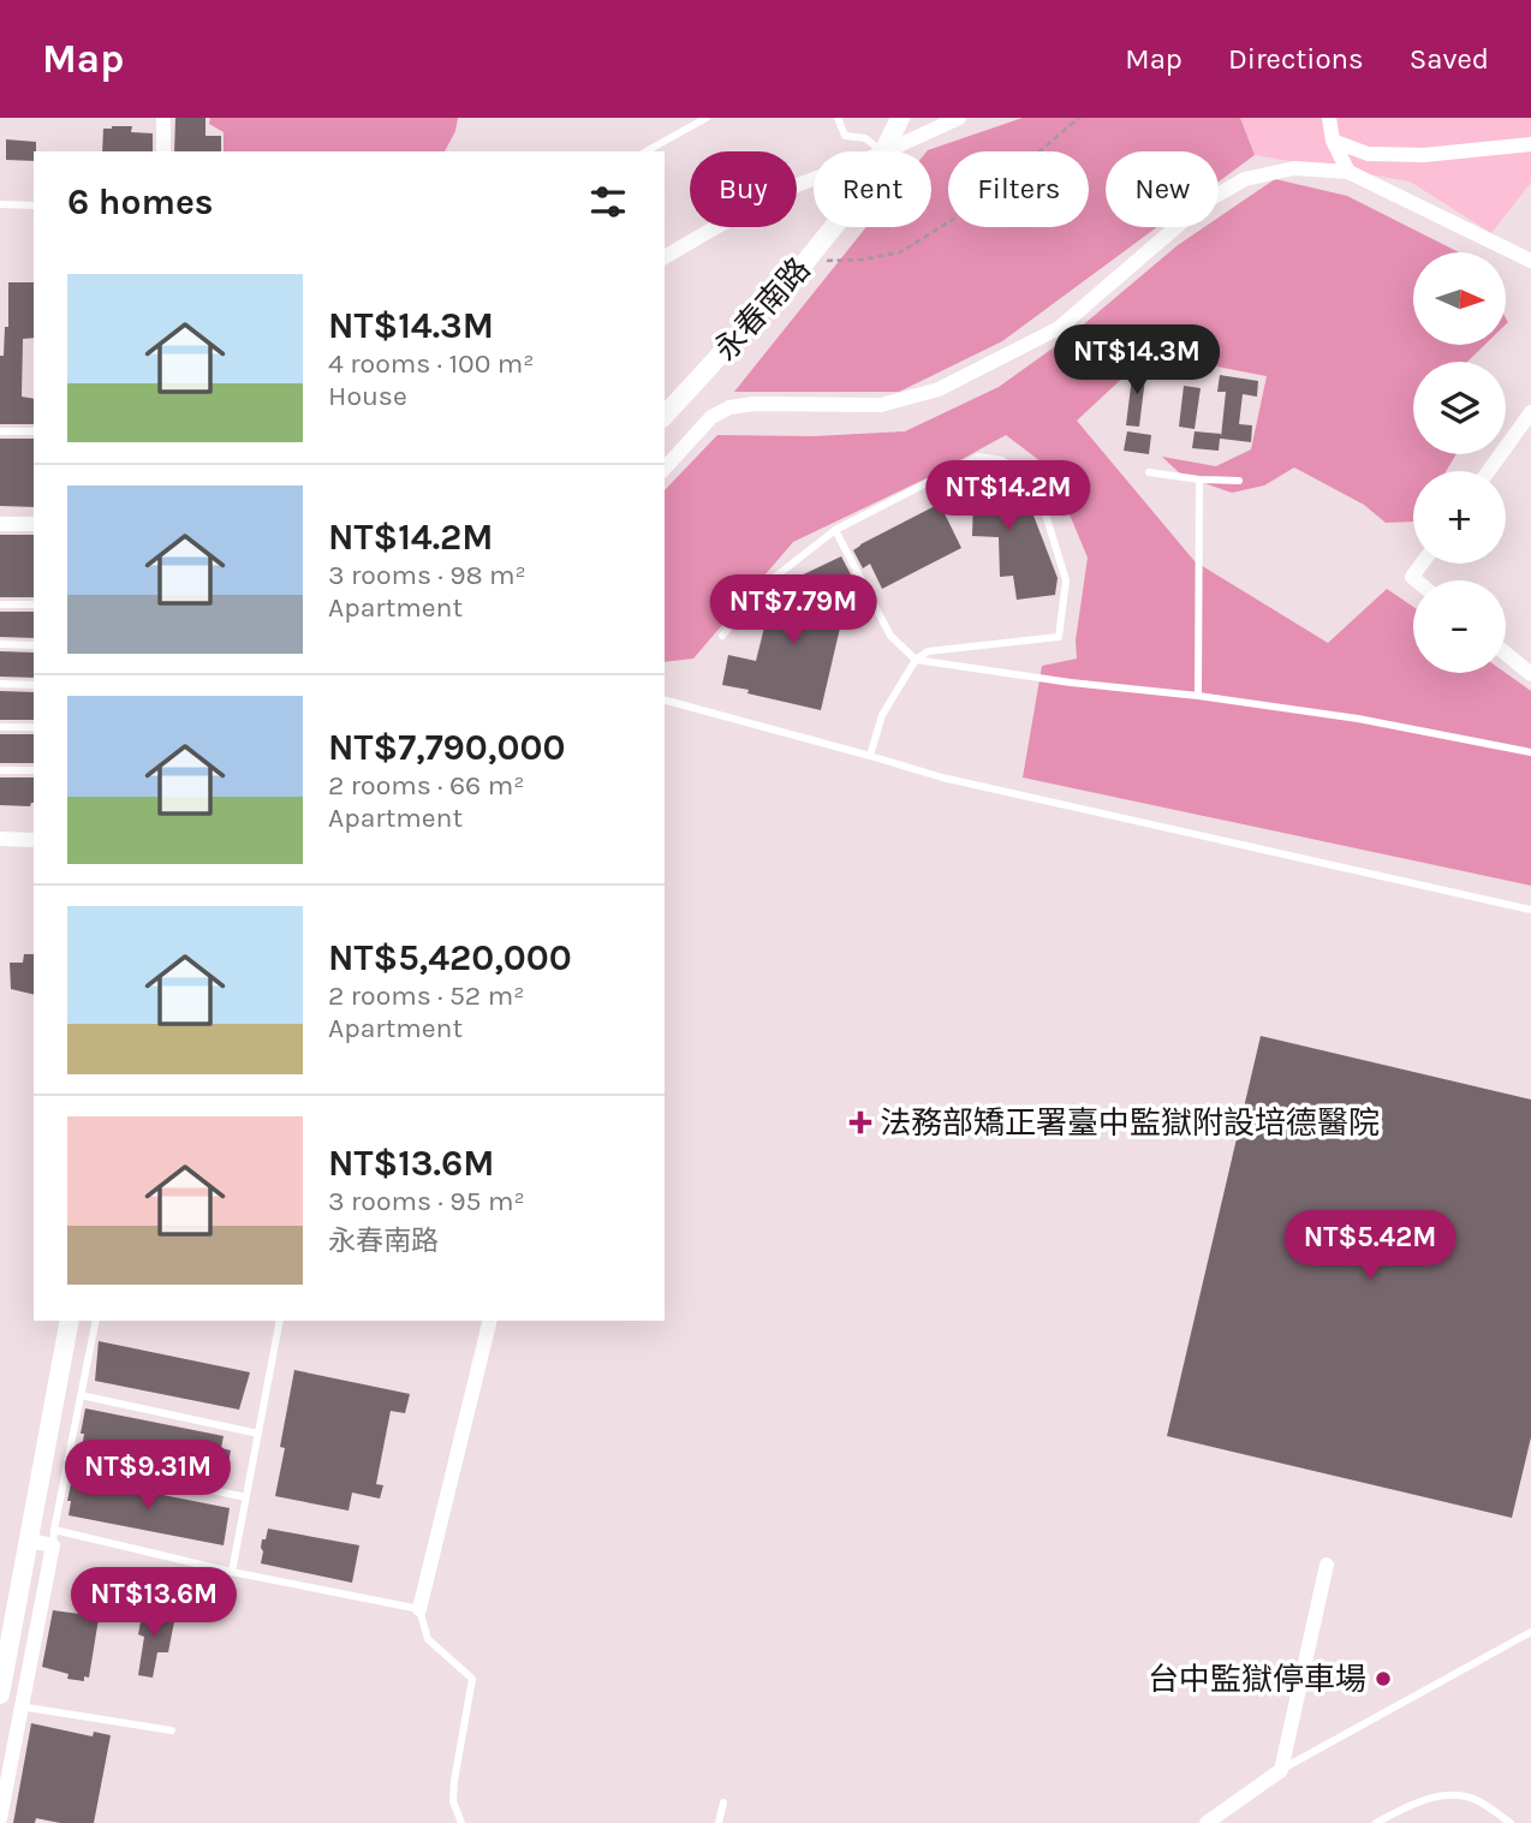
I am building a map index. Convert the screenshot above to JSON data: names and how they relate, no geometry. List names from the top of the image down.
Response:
{
  "streets": {
    "street": ["永春南路"]
  },
  "places": {
    "health": ["法務部矯正署臺中監獄附設培德醫院"],
    "other": ["台中監獄停車場"]
  },
  "north": "right",
  "page": {
    "header": "Map",
    "nav": ["Map", "Directions", "Saved"],
    "chip": [
      "Buy",
      "Rent",
      "Filters",
      "New"
    ],
    "heading": "6 homes",
    "map_buttons": ["+", "−"],
    "list": [
      {
        "name": "NT$14.3M",
        "note": "4 rooms · 100 m² · House"
      },
      {
        "name": "NT$14.2M",
        "note": "3 rooms · 98 m² · Apartment"
      },
      {
        "name": "NT$7,790,000",
        "note": "2 rooms · 66 m² · Apartment"
      },
      {
        "name": "NT$5,420,000",
        "note": "2 rooms · 52 m² · Apartment"
      },
      {
        "name": "NT$13.6M",
        "note": "3 rooms · 95 m² · 永春南路"
      }
    ],
    "price": [
      "NT$14.3M",
      "NT$14.2M",
      "NT$7.79M",
      "NT$5.42M",
      "NT$9.31M",
      "NT$13.6M"
    ]
  }
}
